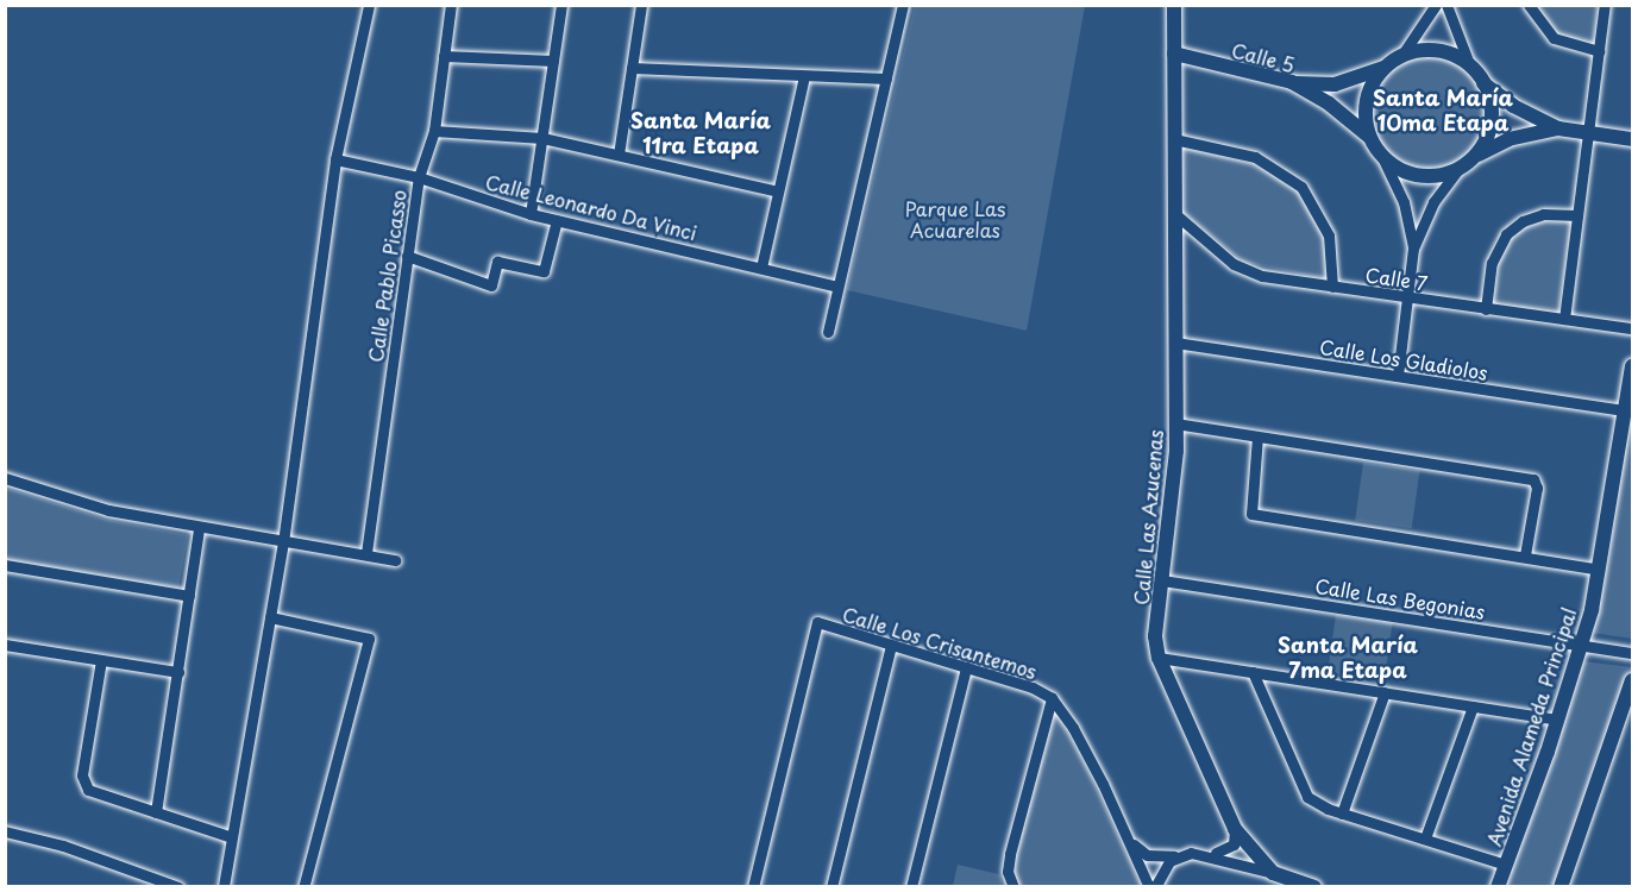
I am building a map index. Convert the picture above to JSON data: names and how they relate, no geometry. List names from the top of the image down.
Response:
{
  "streets": {
    "street": [
      "Calle 5",
      "Calle Leonardo Da Vinci",
      "Calle Pablo Picasso",
      "Calle 7",
      "Calle Los Gladiolos",
      "Calle Las Azucenas",
      "Calle Las Begonias",
      "Calle Los Crisantemos",
      "Avenida Alameda Principal"
    ]
  },
  "crossings": [
    ["Calle 5", "Calle Las Azucenas"],
    ["Calle Leonardo Da Vinci", "Calle Pablo Picasso"],
    ["Calle 7", "Calle Las Azucenas"],
    ["Calle Los Gladiolos", "Calle Las Azucenas"],
    ["Calle Los Gladiolos", "Avenida Alameda Principal"],
    ["Calle Las Azucenas", "Calle Las Begonias"],
    ["Calle Las Begonias", "Avenida Alameda Principal"]
  ],
  "districts": ["Santa María 10ma Etapa", "Santa María 11ra Etapa", "Santa María 7ma Etapa"],
  "parks": ["Parque Las Acuarelas"]
}
